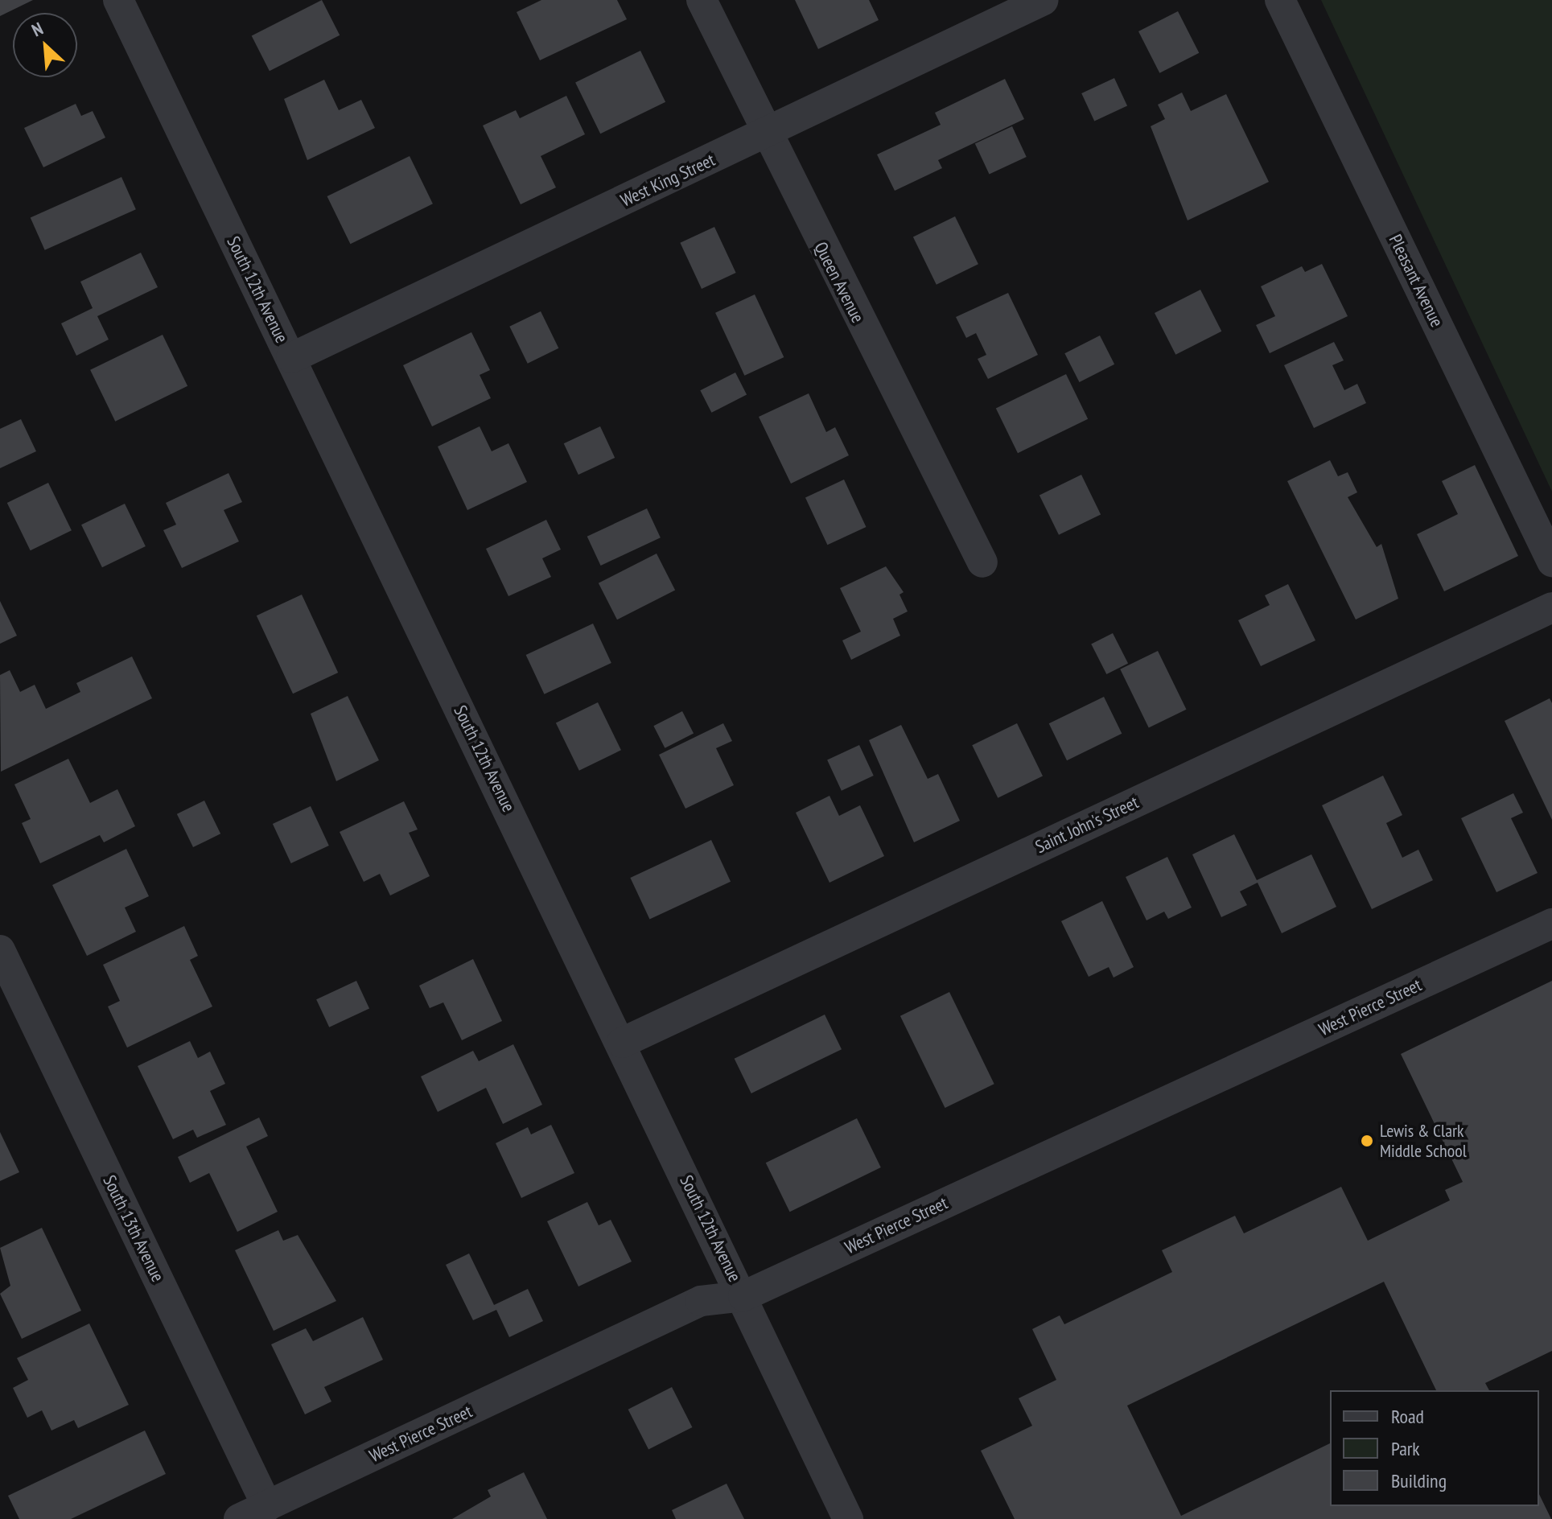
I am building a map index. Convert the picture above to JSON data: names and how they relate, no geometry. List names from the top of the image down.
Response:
{
  "streets": {
    "street": [
      "West King Street",
      "Pleasant Avenue",
      "Queen Avenue",
      "South 12th Avenue",
      "Saint John's Street",
      "West Pierce Street",
      "South 13th Avenue"
    ]
  },
  "crossings": [
    ["West King Street", "Queen Avenue"],
    ["West King Street", "South 12th Avenue"],
    ["South 12th Avenue", "Saint John's Street"],
    ["South 12th Avenue", "West Pierce Street"],
    ["West Pierce Street", "South 13th Avenue"]
  ],
  "places": ["Lewis & Clark Middle School"],
  "legend": ["Road", "Park", "Building"],
  "north": "top left"
}
